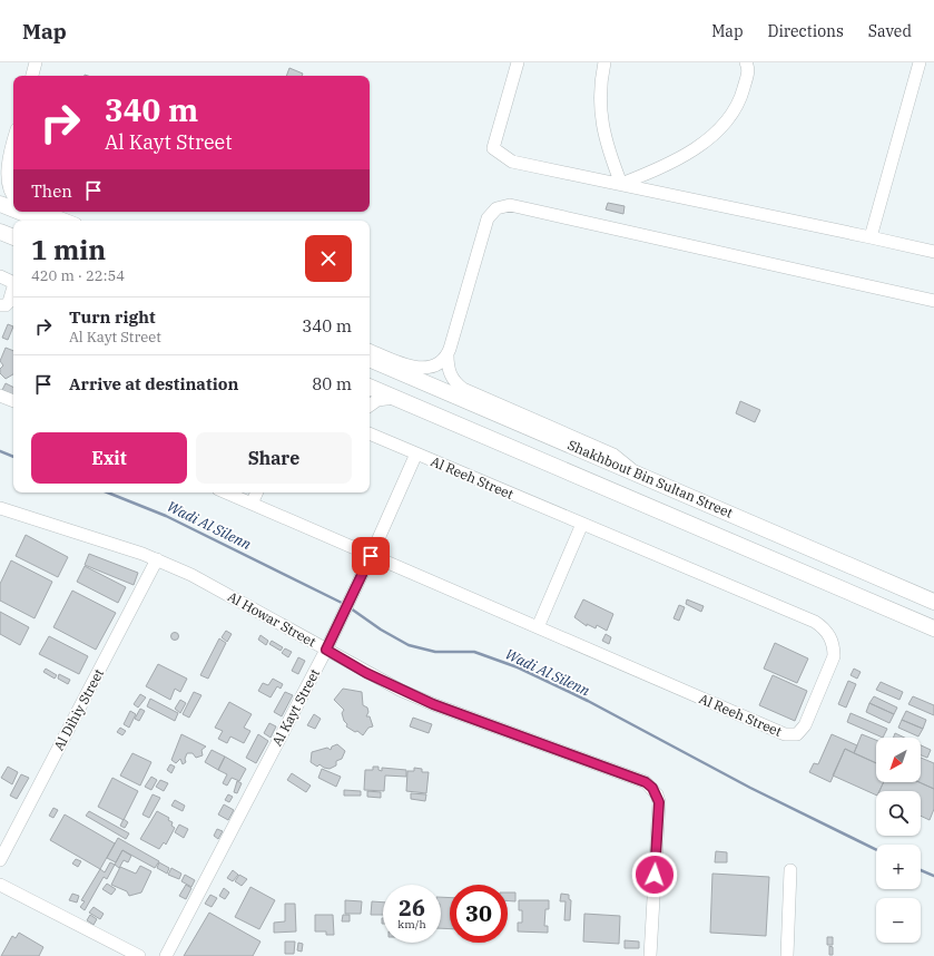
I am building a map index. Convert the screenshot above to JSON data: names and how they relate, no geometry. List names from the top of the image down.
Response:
{
  "streets": {
    "main road": ["Shakhbout Bin Sultan Street"],
    "street": [
      "Al Reeh Street",
      "Al Howar Street",
      "Al Kayt Street",
      "Al Dihiy Street"
    ]
  },
  "crossings": [
    ["Al Reeh Street", "Al Kayt Street"],
    ["Al Howar Street", "Al Kayt Street"],
    ["Al Howar Street", "Al Dihiy Street"]
  ],
  "water": ["Wadi Al Silenn"],
  "north": "bottom left",
  "page": {
    "header": "Map",
    "nav": ["Map", "Directions", "Saved"],
    "turn": ["340 m", "Al Kayt Street"],
    "then": "Then",
    "heading": ["1 min", "420 m · 22:54"],
    "list": [
      {
        "name": "Turn right",
        "note": "Al Kayt Street",
        "value": "340 m"
      },
      {
        "name": "Arrive at destination",
        "value": "80 m"
      }
    ],
    "buttons": ["Exit", "Share"],
    "map_buttons": ["+", "−"],
    "speed": "26 km/h",
    "limit": "30"
  }
}
